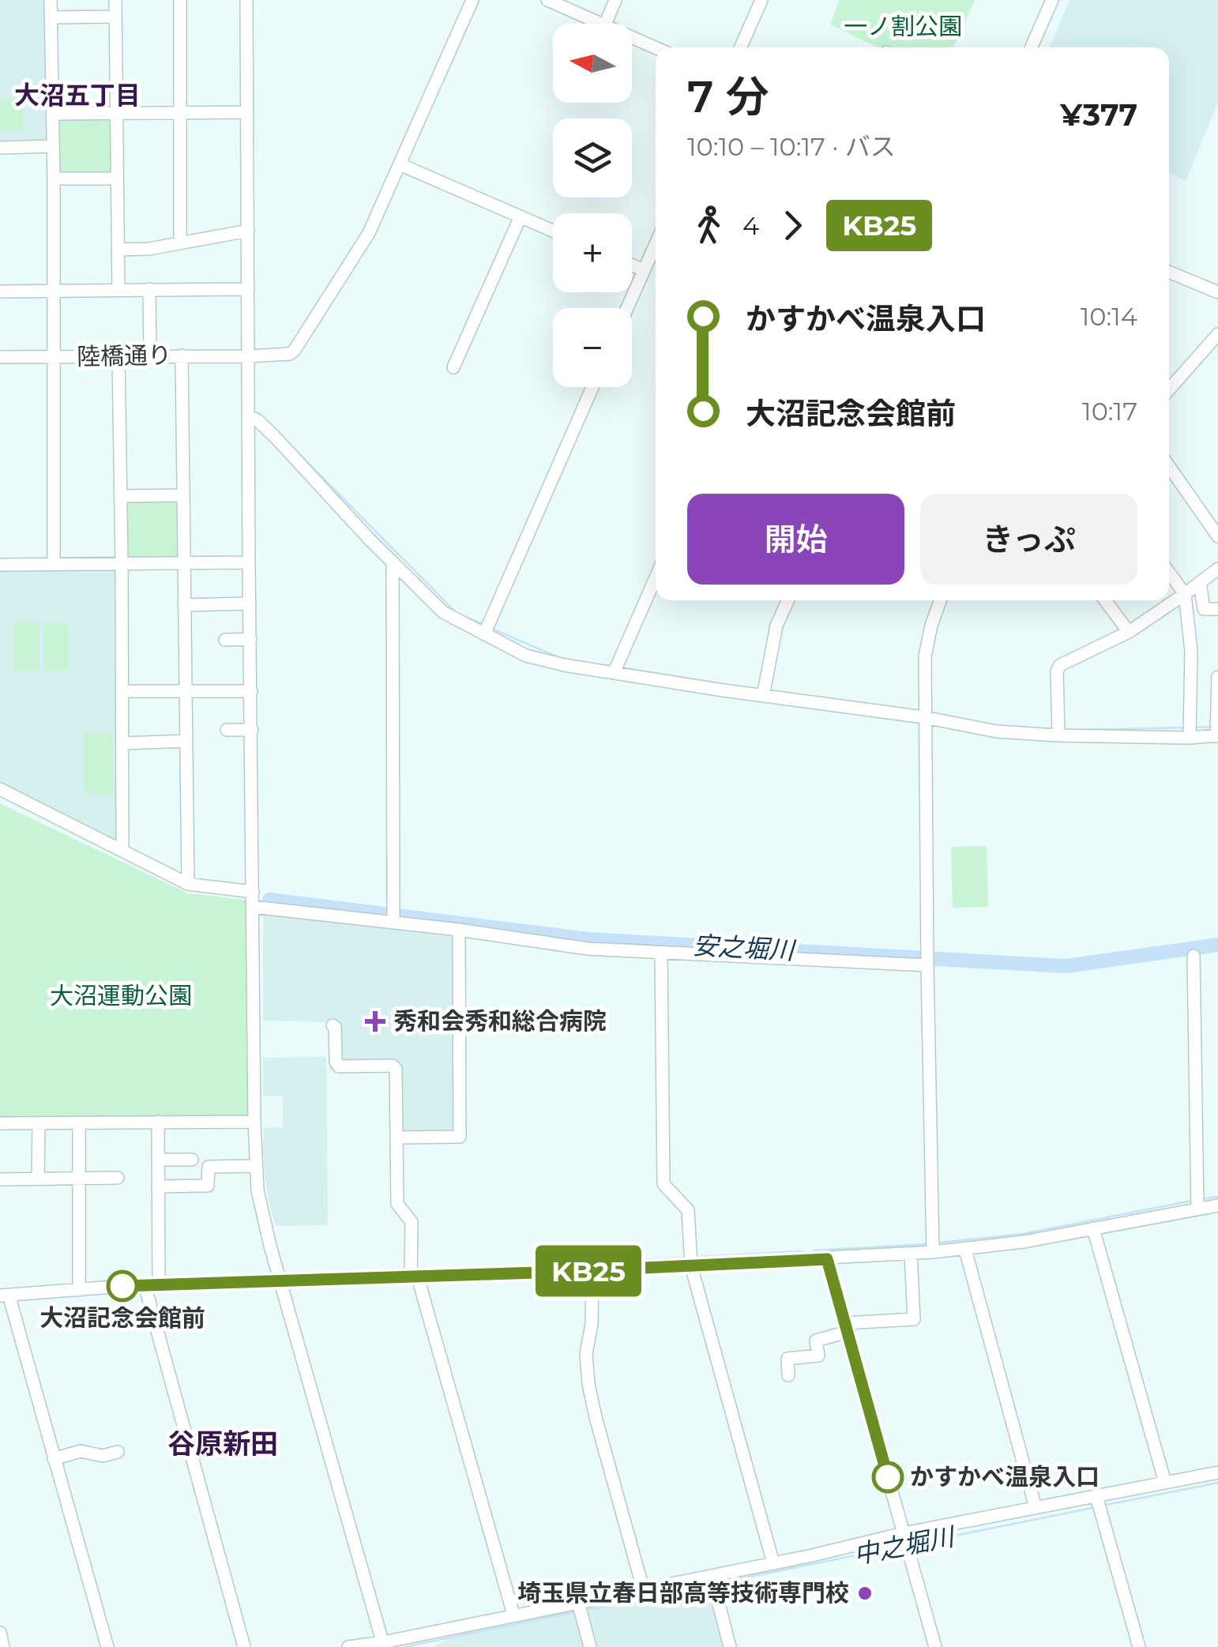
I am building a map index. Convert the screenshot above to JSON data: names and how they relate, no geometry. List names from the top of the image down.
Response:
{
  "streets": {
    "street": ["陸橋通り"]
  },
  "districts": ["大沼五丁目", "谷原新田"],
  "water": ["安之堀川", "中之堀川"],
  "parks": ["一ノ割公園", "大沼運動公園"],
  "places": {
    "health": ["秀和会秀和総合病院"],
    "other": ["大沼記念会館前", "かすかべ温泉入口", "埼玉県立春日部高等技術専門校"]
  },
  "lines": ["bus line KB25"],
  "north": "left",
  "page": {
    "on_map": "KB25",
    "map_buttons": ["+", "−"],
    "heading": ["7 分", "10:10 – 10:17 · バス", "¥377"],
    "legs": ["4", "KB25"],
    "list": [
      {
        "name": "かすかべ温泉入口",
        "value": "10:14"
      },
      {
        "name": "大沼記念会館前",
        "value": "10:17"
      }
    ],
    "buttons": ["開始", "きっぷ"]
  }
}
